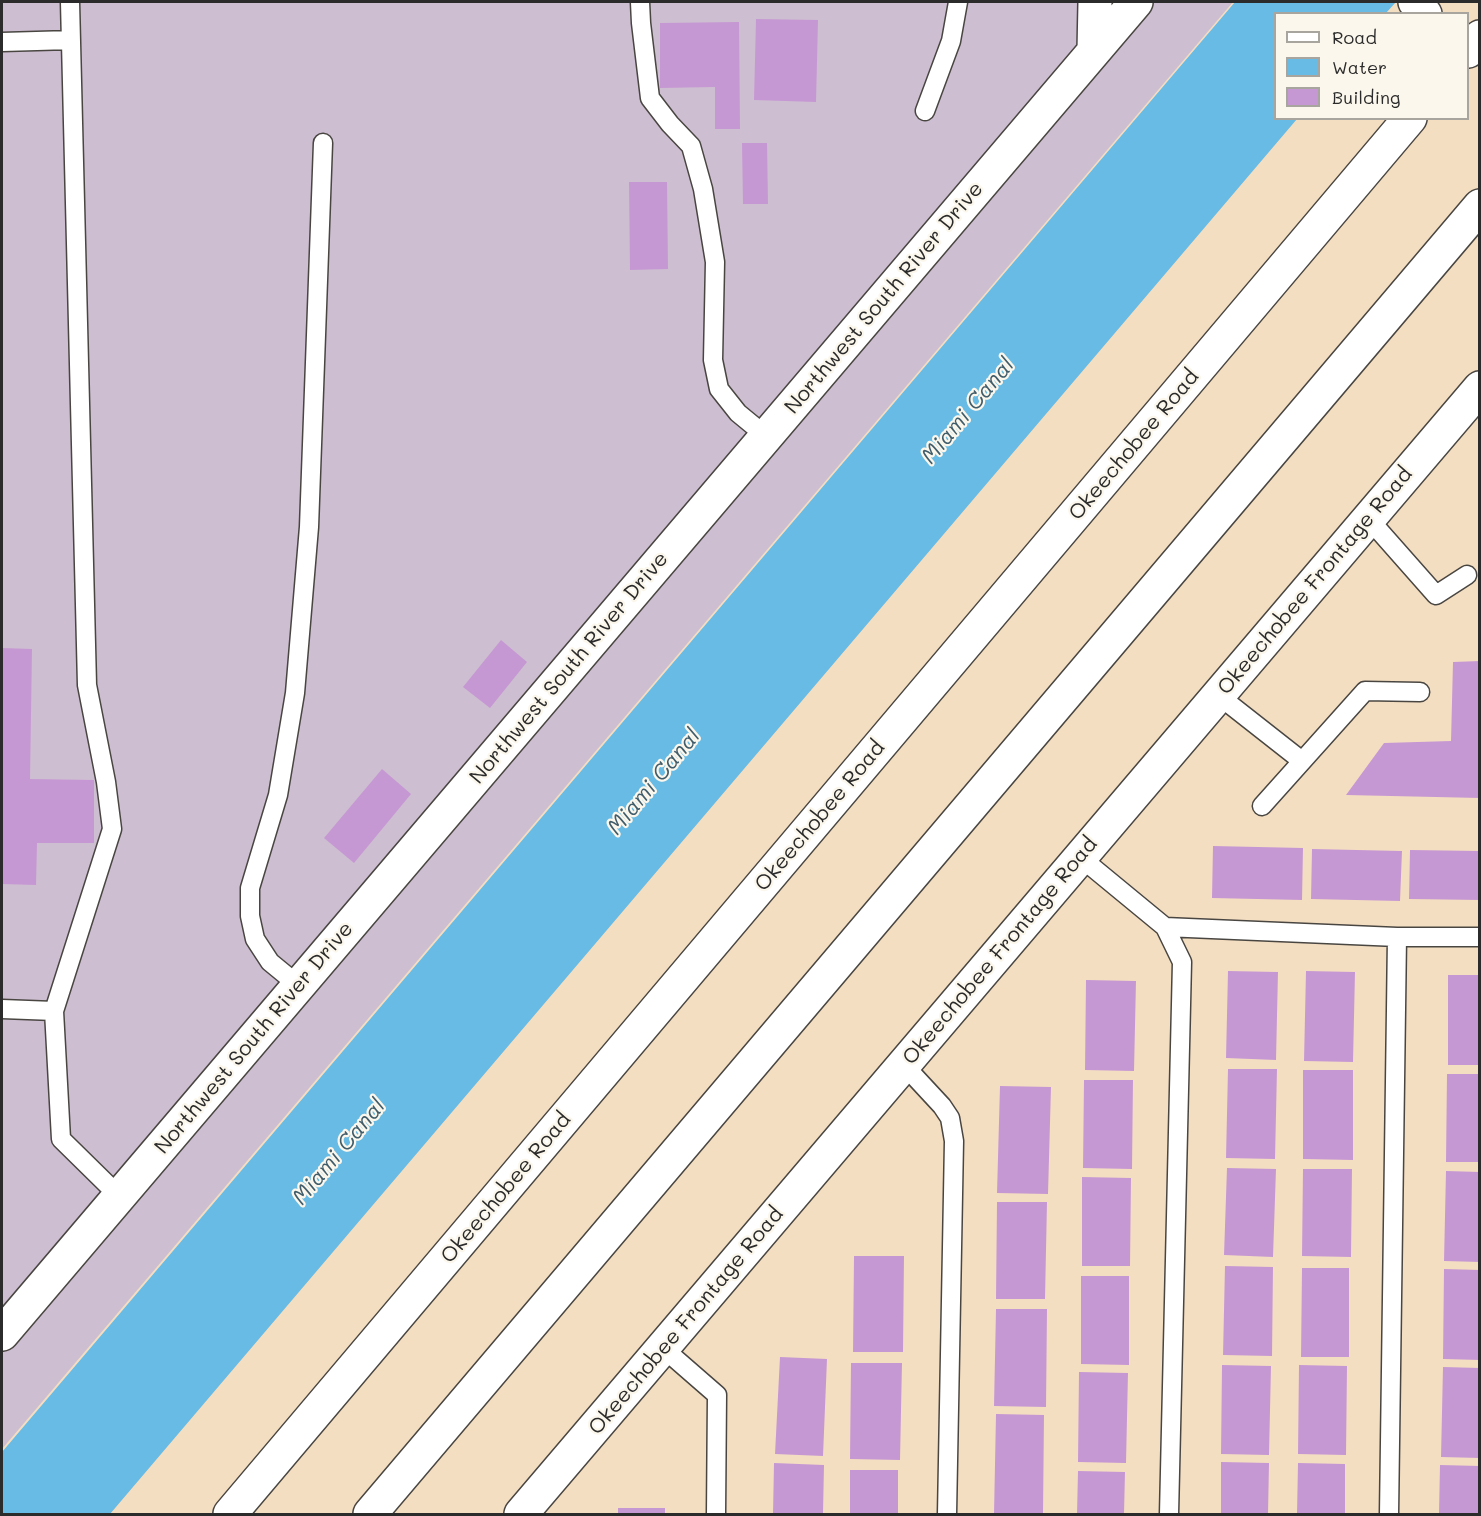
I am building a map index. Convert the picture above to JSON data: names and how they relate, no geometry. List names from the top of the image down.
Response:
{
  "streets": {
    "main road": ["Northwest South River Drive", "Okeechobee Road", "Okeechobee Frontage Road"]
  },
  "water": ["Miami Canal"],
  "legend": ["Road", "Water", "Building"]
}
